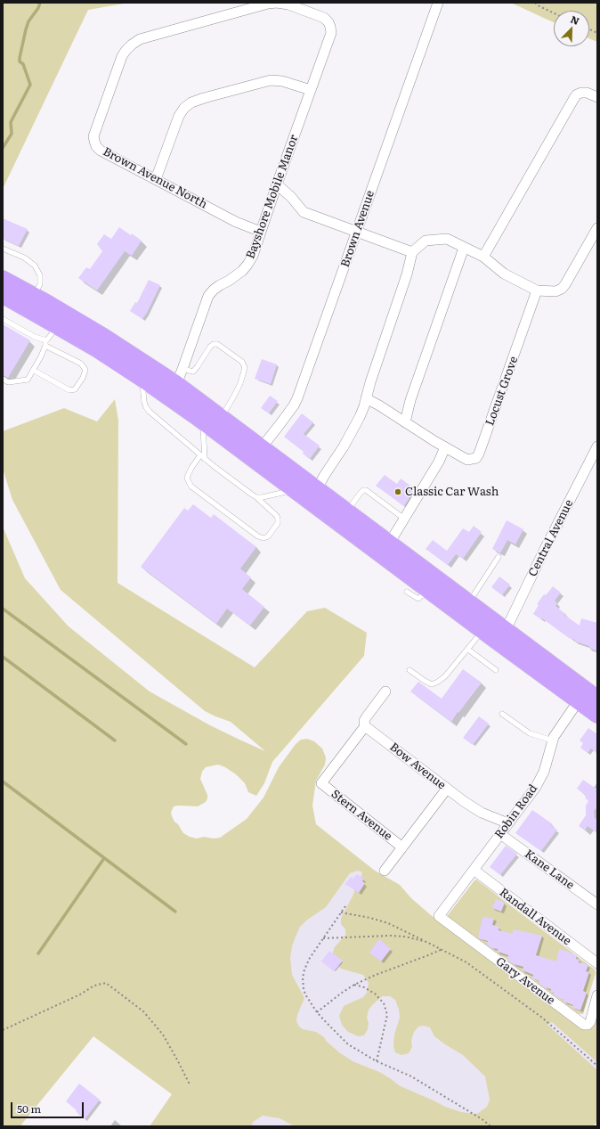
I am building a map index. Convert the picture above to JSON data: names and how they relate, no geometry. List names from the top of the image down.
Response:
{
  "streets": {
    "street": [
      "Brown Avenue North",
      "Bayshore Mobile Manor",
      "Brown Avenue",
      "Locust Grove",
      "Central Avenue",
      "Bow Avenue",
      "Robin Road",
      "Stern Avenue",
      "Kane Lane",
      "Randall Avenue",
      "Gary Avenue"
    ]
  },
  "crossings": [
    ["Brown Avenue North", "Bayshore Mobile Manor"],
    ["Bow Avenue", "Robin Road"],
    ["Bow Avenue", "Stern Avenue"],
    ["Robin Road", "Kane Lane"],
    ["Robin Road", "Randall Avenue"],
    ["Robin Road", "Gary Avenue"]
  ],
  "places": ["Classic Car Wash"],
  "scale_bar": "50 m",
  "north": "top right"
}
